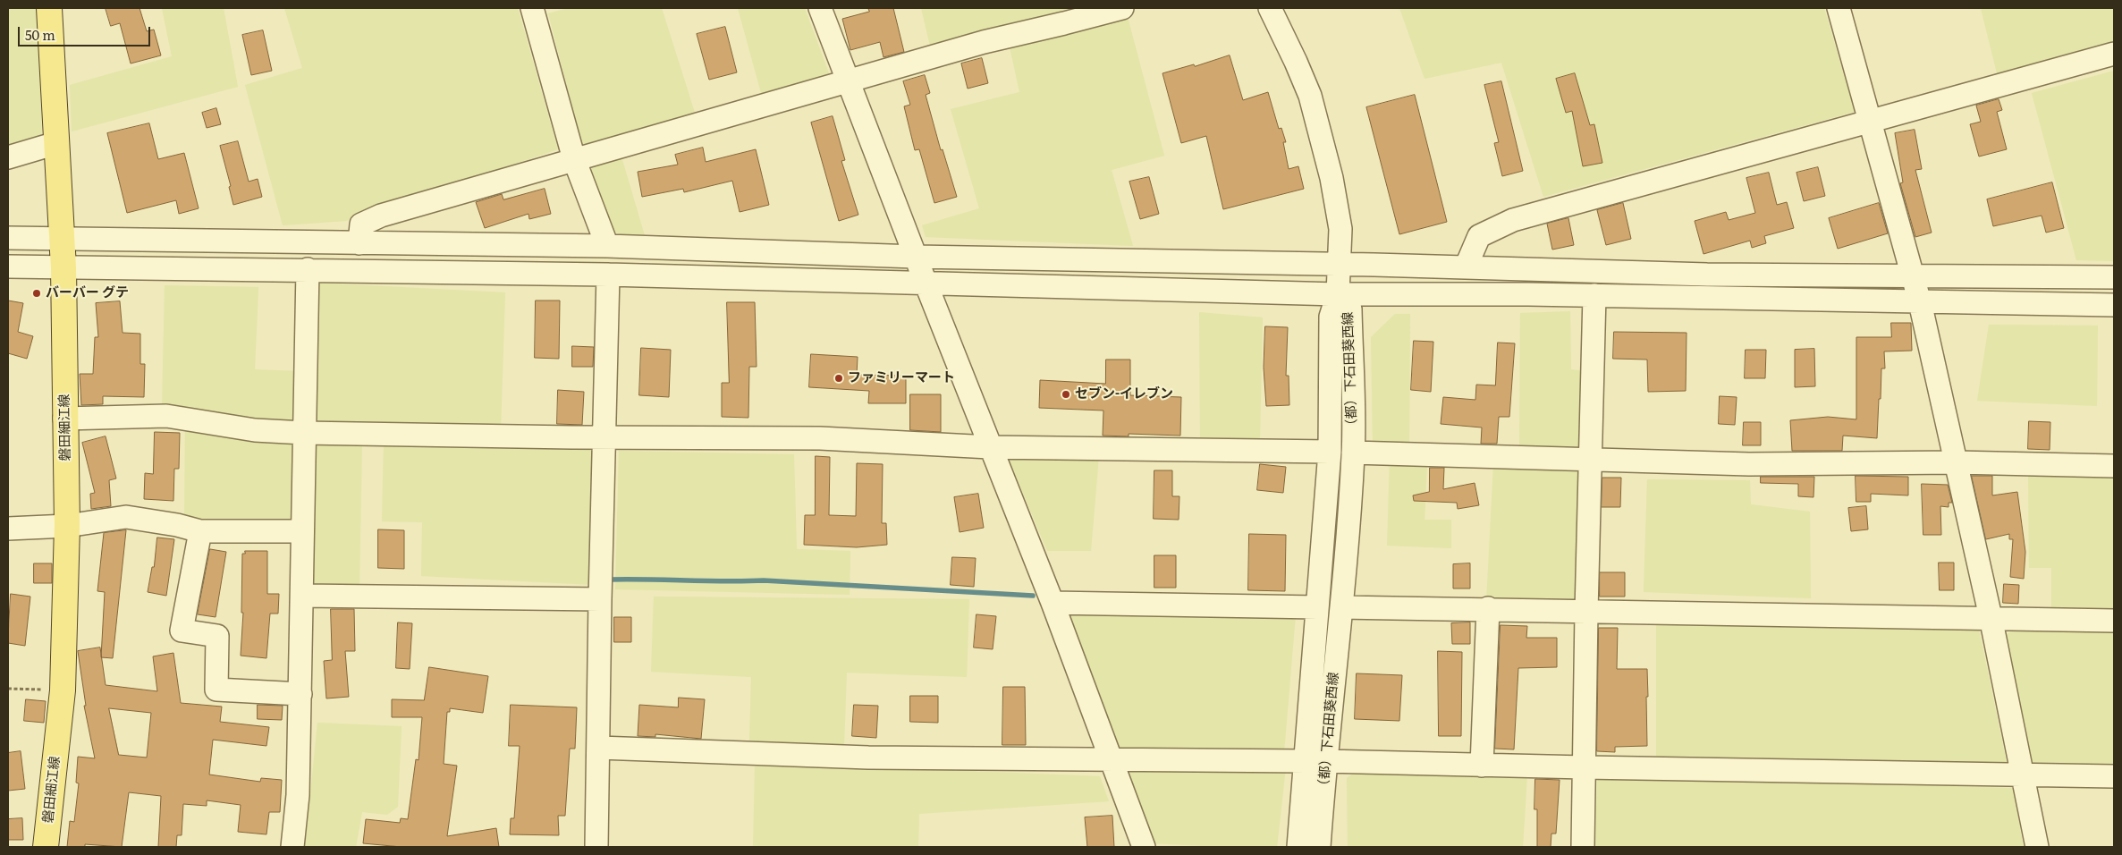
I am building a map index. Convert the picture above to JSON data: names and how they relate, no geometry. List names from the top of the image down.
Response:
{
  "streets": {
    "main road": ["磐田細江線"],
    "street": ["（都）下石田葵西線"]
  },
  "places": ["バーバー グテ", "ファミリーマート", "セブン-イレブン"],
  "scale_bar": "50 m"
}
